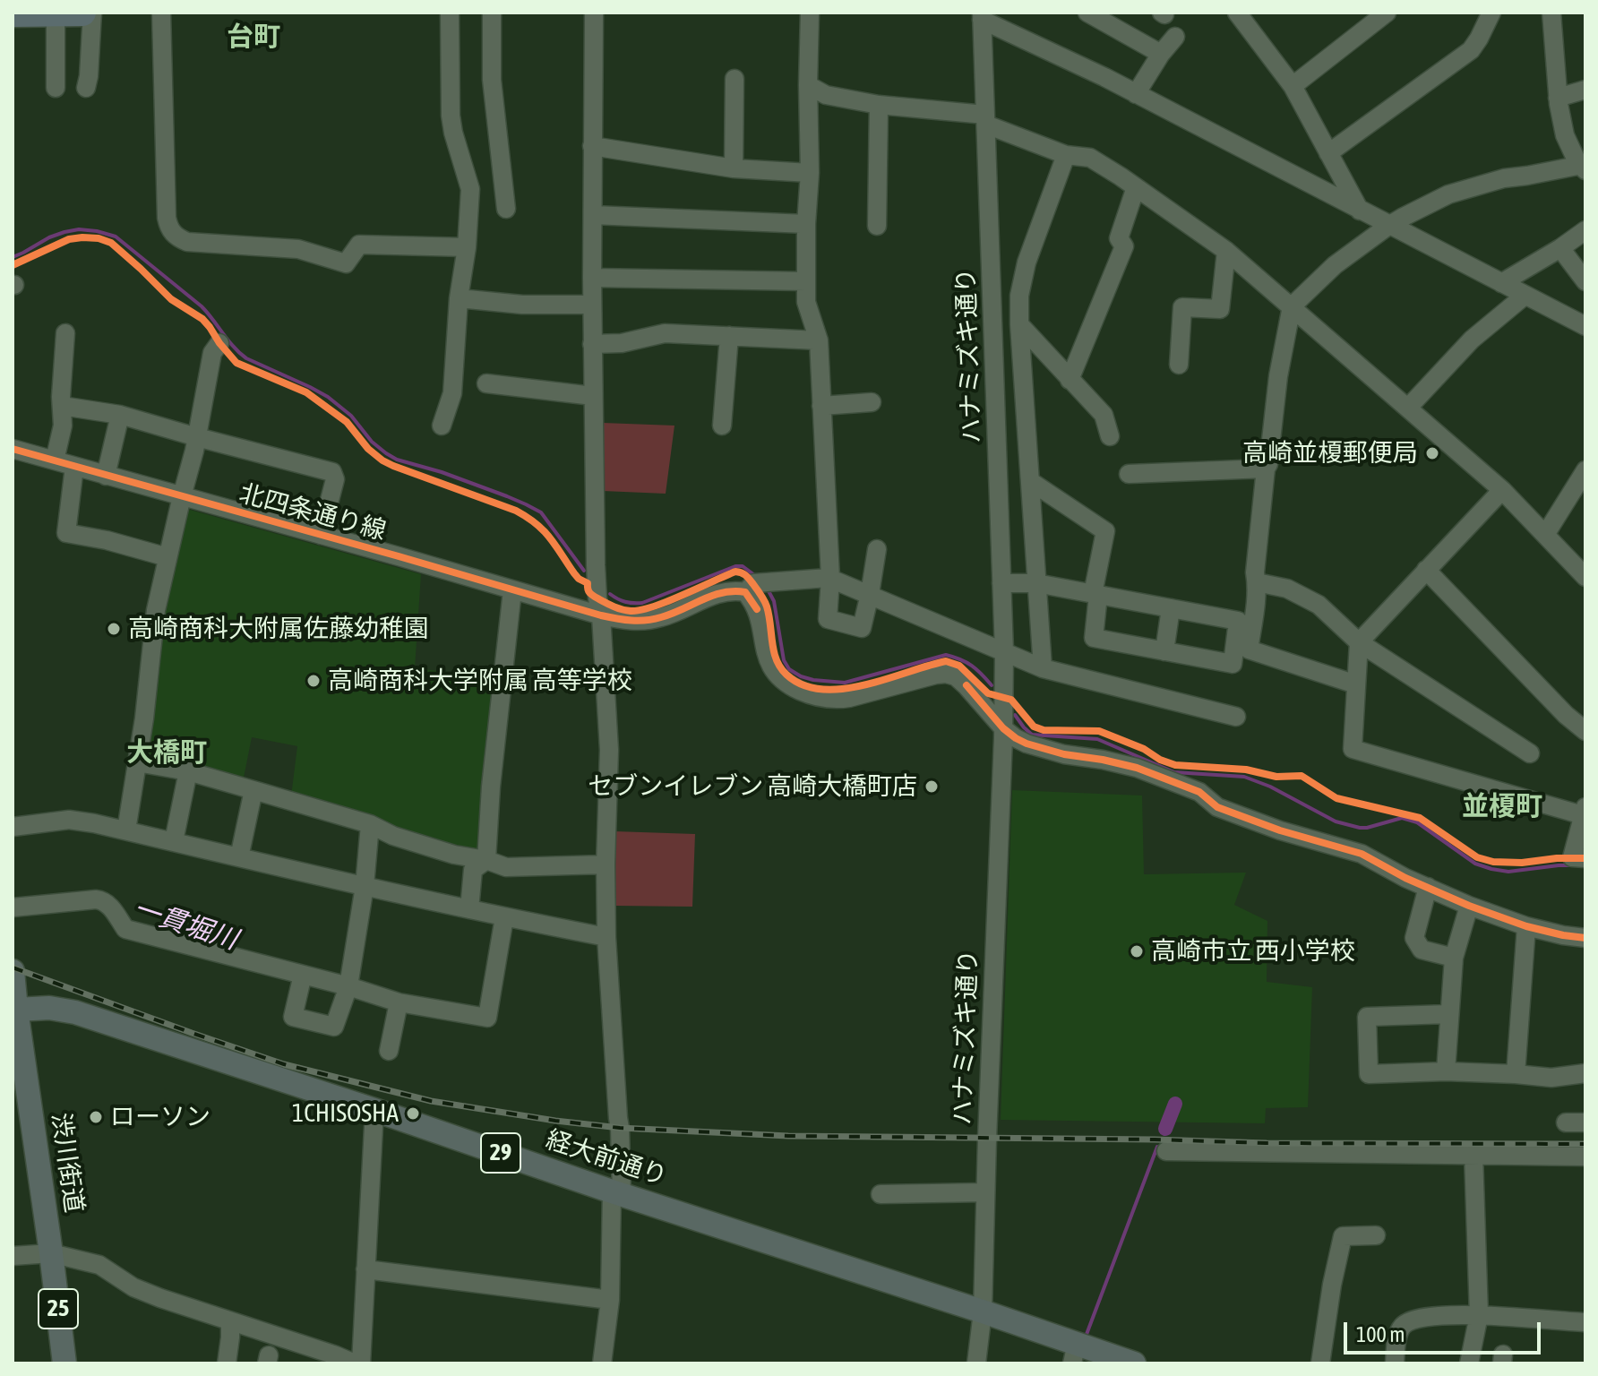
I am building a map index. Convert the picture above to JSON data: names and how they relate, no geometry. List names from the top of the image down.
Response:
{
  "streets": {
    "main road": [
      "29",
      "経大前通り",
      "渋川街道",
      "25"
    ],
    "street": ["ハナミズキ通り", "北四条通り線"]
  },
  "crossings": [
    ["ハナミズキ通り", "経大前通り"],
    ["経大前通り", "渋川街道"]
  ],
  "districts": ["台町", "大橋町", "並榎町"],
  "water": ["一貫堀川"],
  "places": [
    "高崎並榎郵便局",
    "高崎商科大附属佐藤幼稚園",
    "高崎商科大学附属 高等学校",
    "セブンイレブン 高崎大橋町店",
    "高崎市立 西小学校",
    "1CHISOSHA",
    "ローソン"
  ],
  "scale_bar": "100 m"
}
